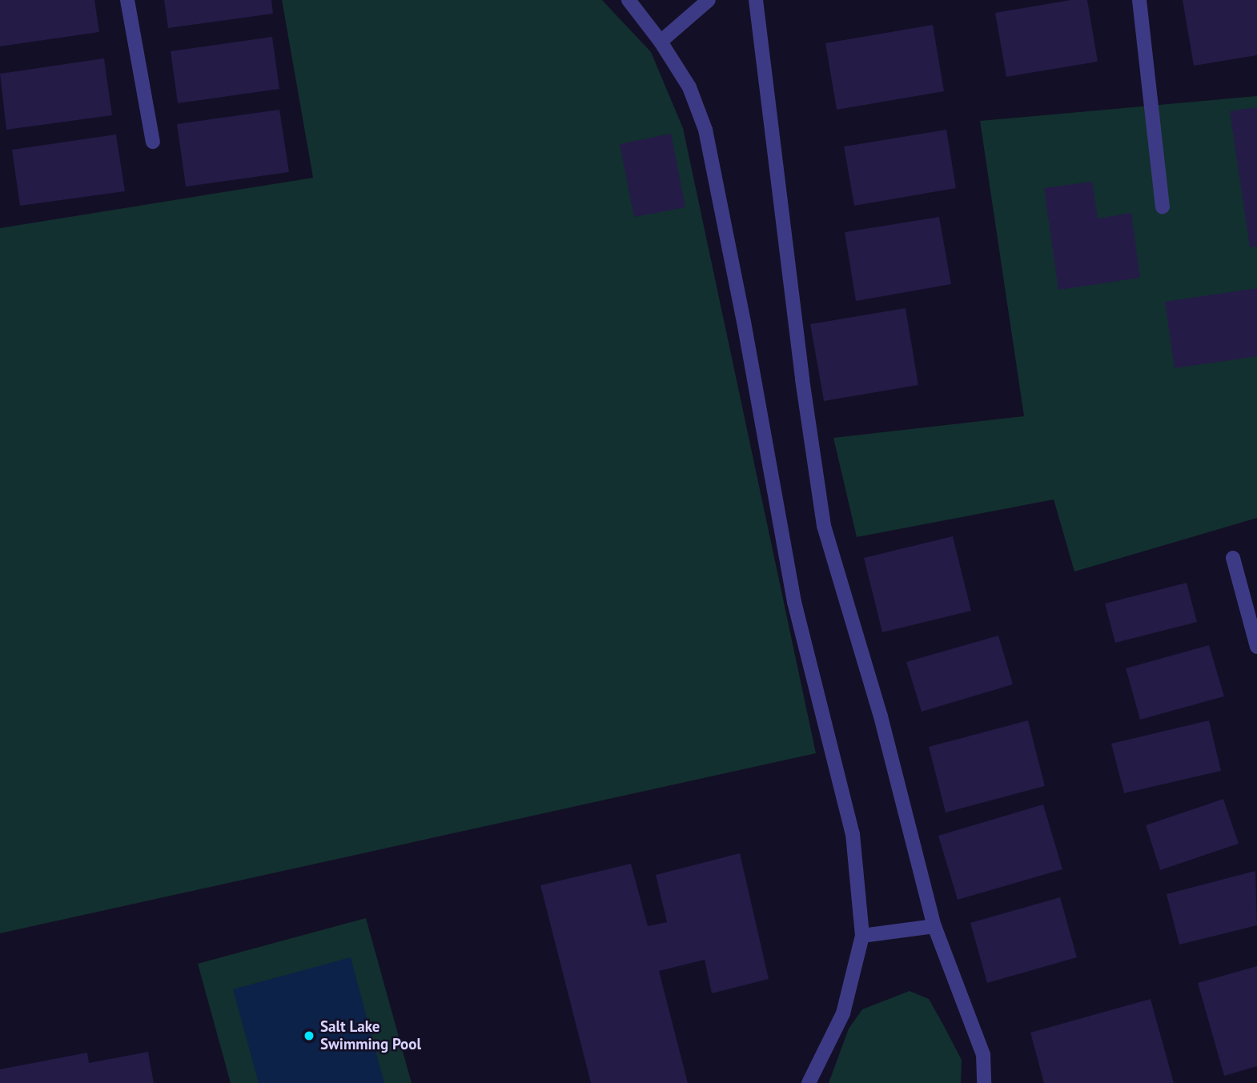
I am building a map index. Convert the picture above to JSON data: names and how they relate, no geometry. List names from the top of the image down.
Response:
{
  "places": ["Salt Lake Swimming Pool"]
}
